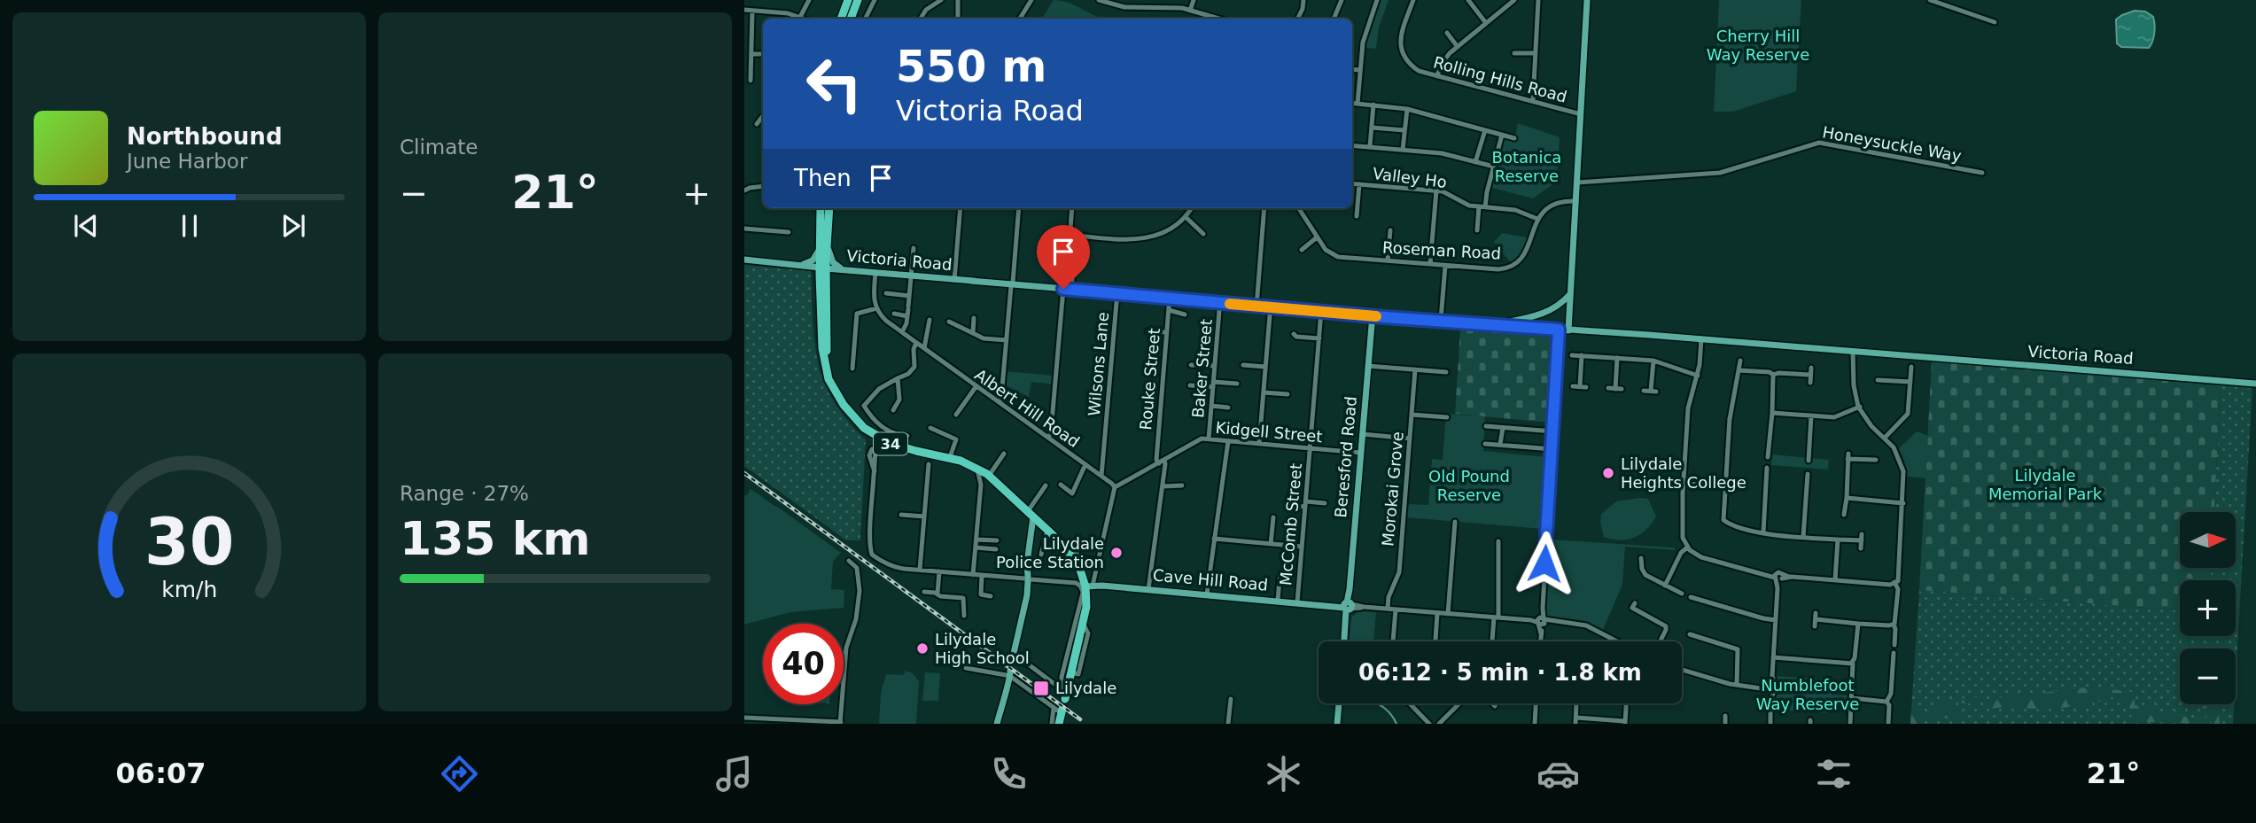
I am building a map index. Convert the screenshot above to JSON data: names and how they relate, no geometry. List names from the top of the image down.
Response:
{
  "streets": {
    "highway": ["34"],
    "main road": ["Victoria Road", "Beresford Road", "Cave Hill Road"],
    "street": [
      "Rolling Hills Road",
      "Honeysuckle Way",
      "Valley Ho",
      "Roseman Road",
      "Wilsons Lane",
      "Baker Street",
      "Rouke Street",
      "Albert Hill Road",
      "Kidgell Street",
      "Morokai Grove",
      "McComb Street"
    ]
  },
  "crossings": [
    ["Valley Ho", "Roseman Road"],
    ["Victoria Road", "Wilsons Lane"],
    ["Victoria Road", "Baker Street"],
    ["Victoria Road", "Rouke Street"],
    ["Victoria Road", "34"],
    ["Victoria Road", "Beresford Road"],
    ["Victoria Road", "McComb Street"],
    ["Wilsons Lane", "Albert Hill Road"],
    ["Baker Street", "Kidgell Street"],
    ["Rouke Street", "Kidgell Street"],
    ["Rouke Street", "Cave Hill Road"],
    ["Albert Hill Road", "Kidgell Street"],
    ["Kidgell Street", "Beresford Road"],
    ["Kidgell Street", "McComb Street"],
    ["34", "Cave Hill Road"],
    ["Beresford Road", "Cave Hill Road"],
    ["Morokai Grove", "Cave Hill Road"],
    ["McComb Street", "Cave Hill Road"]
  ],
  "parks": [
    "Cherry Hill Way Reserve",
    "Botanica Reserve",
    "Lilydale Memorial Park",
    "Old Pound Reserve",
    "Numblefoot Way Reserve"
  ],
  "places": {
    "other": ["Lilydale Heights College", "Lilydale Police Station", "Lilydale High School"],
    "transit": ["Lilydale"]
  },
  "north": "right",
  "page": {
    "tile": [
      "Climate",
      ["Range · 27%", "135 km"]
    ],
    "turn": ["550 m", "Victoria Road"],
    "song": ["Northbound", "June Harbor"],
    "then": "Then",
    "heat": ["−", "21°", "+"],
    "map_buttons": ["+", "−"],
    "limit": "40",
    "trip": "06:12 · 5 min · 1.8 km",
    "tabs": ["06:07", "21°"],
    "gauge": ["30", "km/h"]
  }
}
